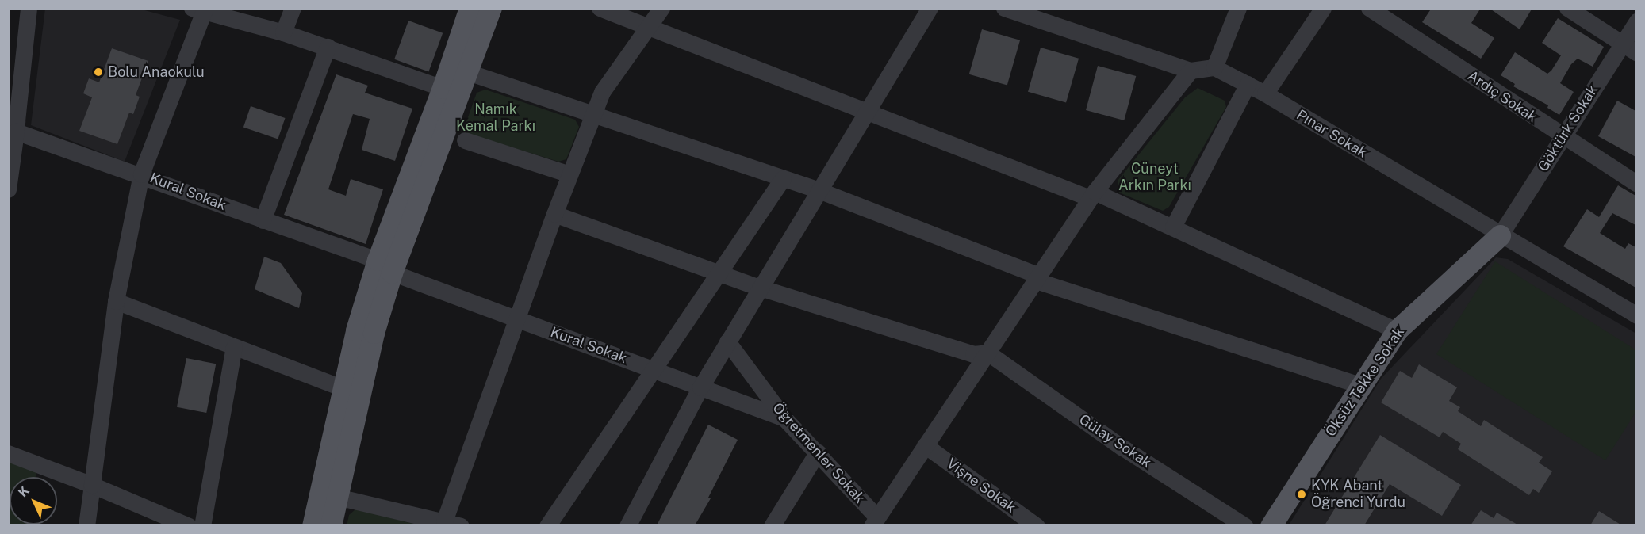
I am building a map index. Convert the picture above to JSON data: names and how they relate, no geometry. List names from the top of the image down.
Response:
{
  "streets": {
    "main road": ["Öksüz Tekke Sokak"],
    "street": [
      "Ardıç Sokak",
      "Göktürk Sokak",
      "Pınar Sokak",
      "Kural Sokak",
      "Gülay Sokak",
      "Öğretmenler Sokak",
      "Vişne Sokak"
    ]
  },
  "crossings": [
    ["Ardıç Sokak", "Göktürk Sokak"],
    ["Göktürk Sokak", "Pınar Sokak"],
    ["Göktürk Sokak", "Öksüz Tekke Sokak"],
    ["Pınar Sokak", "Öksüz Tekke Sokak"],
    ["Kural Sokak", "Öğretmenler Sokak"]
  ],
  "parks": ["Namık Kemal Parkı", "Cüneyt Arkın Parkı"],
  "places": ["Bolu Anaokulu", "KYK Abant Öğrenci Yurdu"],
  "north": "top left"
}
